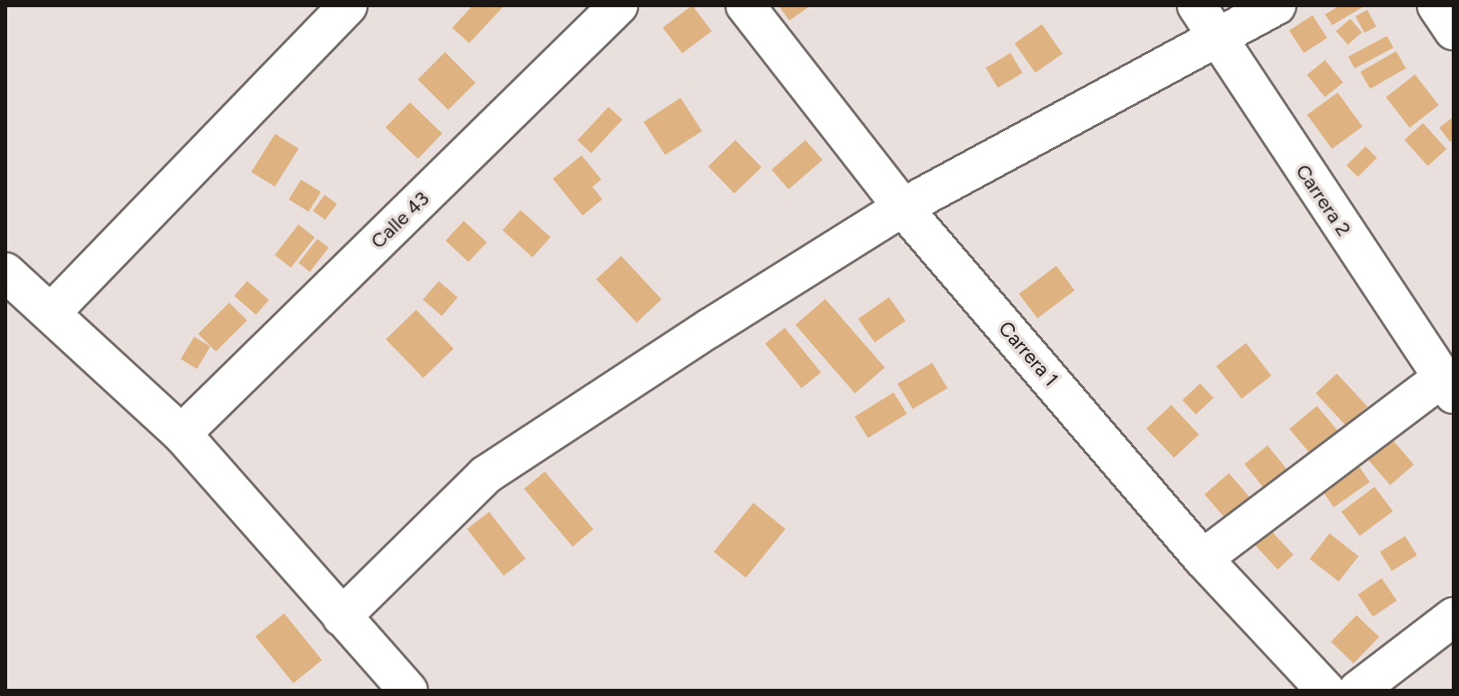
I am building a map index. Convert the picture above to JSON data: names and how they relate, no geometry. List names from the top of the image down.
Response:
{
  "streets": {
    "street": ["Carrera 2", "Calle 43", "Carrera 1"]
  }
}
